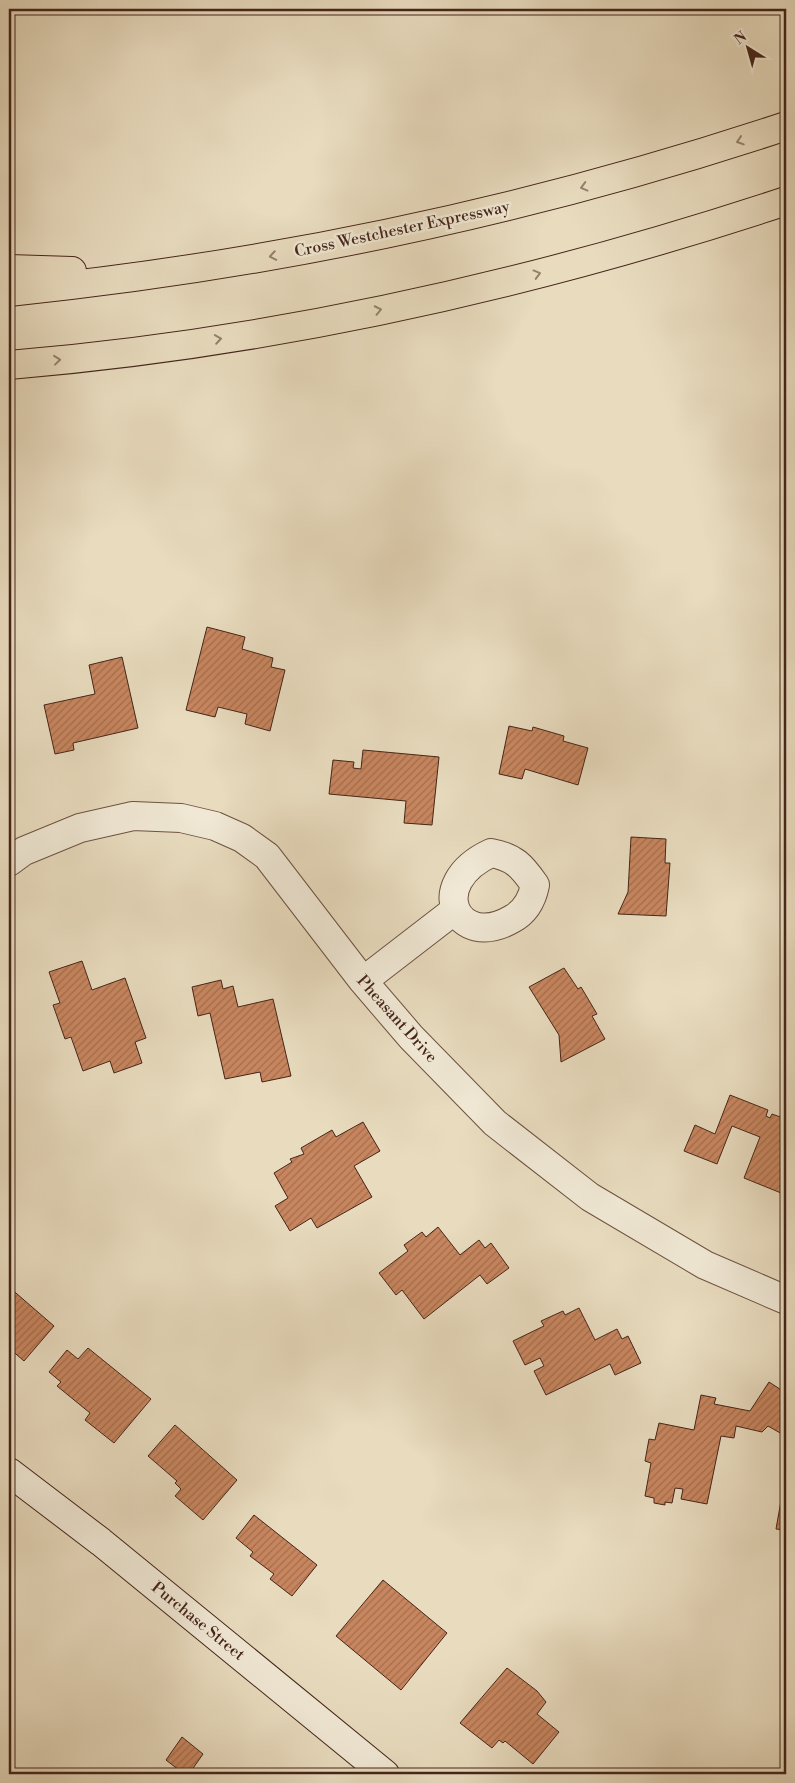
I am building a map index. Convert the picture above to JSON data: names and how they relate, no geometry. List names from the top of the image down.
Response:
{
  "streets": {
    "highway": ["Cross Westchester Expressway"],
    "street": ["Pheasant Drive", "Purchase Street"]
  },
  "north": "top left"
}
